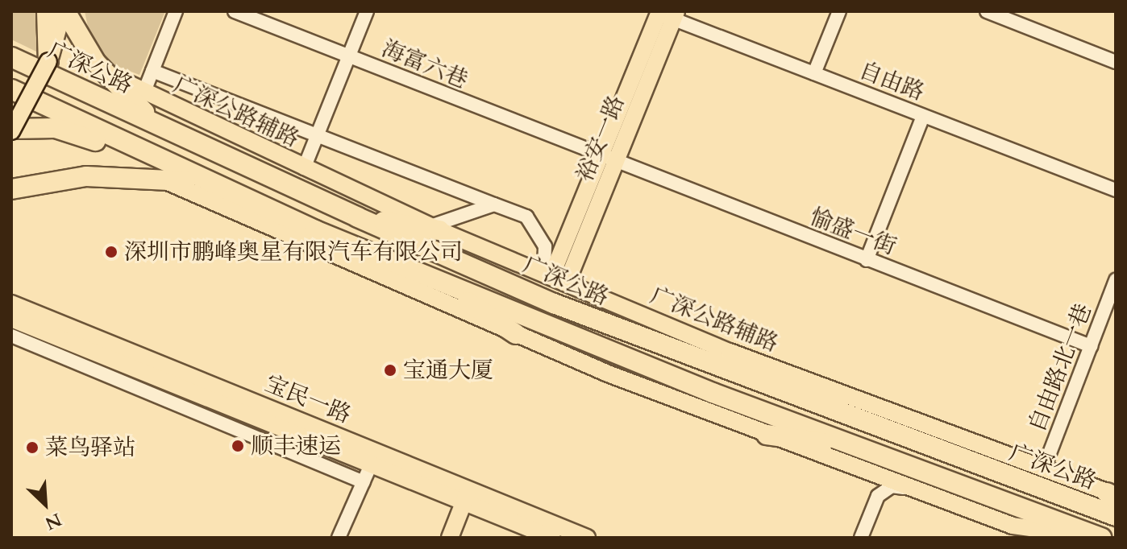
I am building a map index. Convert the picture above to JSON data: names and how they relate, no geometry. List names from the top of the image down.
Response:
{
  "streets": {
    "highway": ["广深公路"],
    "main road": ["广深公路辅路", "裕安一路", "宝民一路"],
    "street": [
      "海富六巷",
      "自由路",
      "愉盛一街",
      "自由路北一巷"
    ]
  },
  "crossings": [
    ["海富六巷", "裕安一路"],
    ["海富六巷", "愉盛一街"],
    ["自由路", "裕安一路"],
    ["广深公路辅路", "裕安一路"],
    ["广深公路辅路", "自由路北一巷"],
    ["裕安一路", "愉盛一街"],
    ["愉盛一街", "自由路北一巷"]
  ],
  "places": [
    "深圳市鹏峰奥星有限汽车有限公司",
    "宝通大厦",
    "顺丰速运",
    "菜鸟驿站"
  ],
  "north": "bottom right"
}
